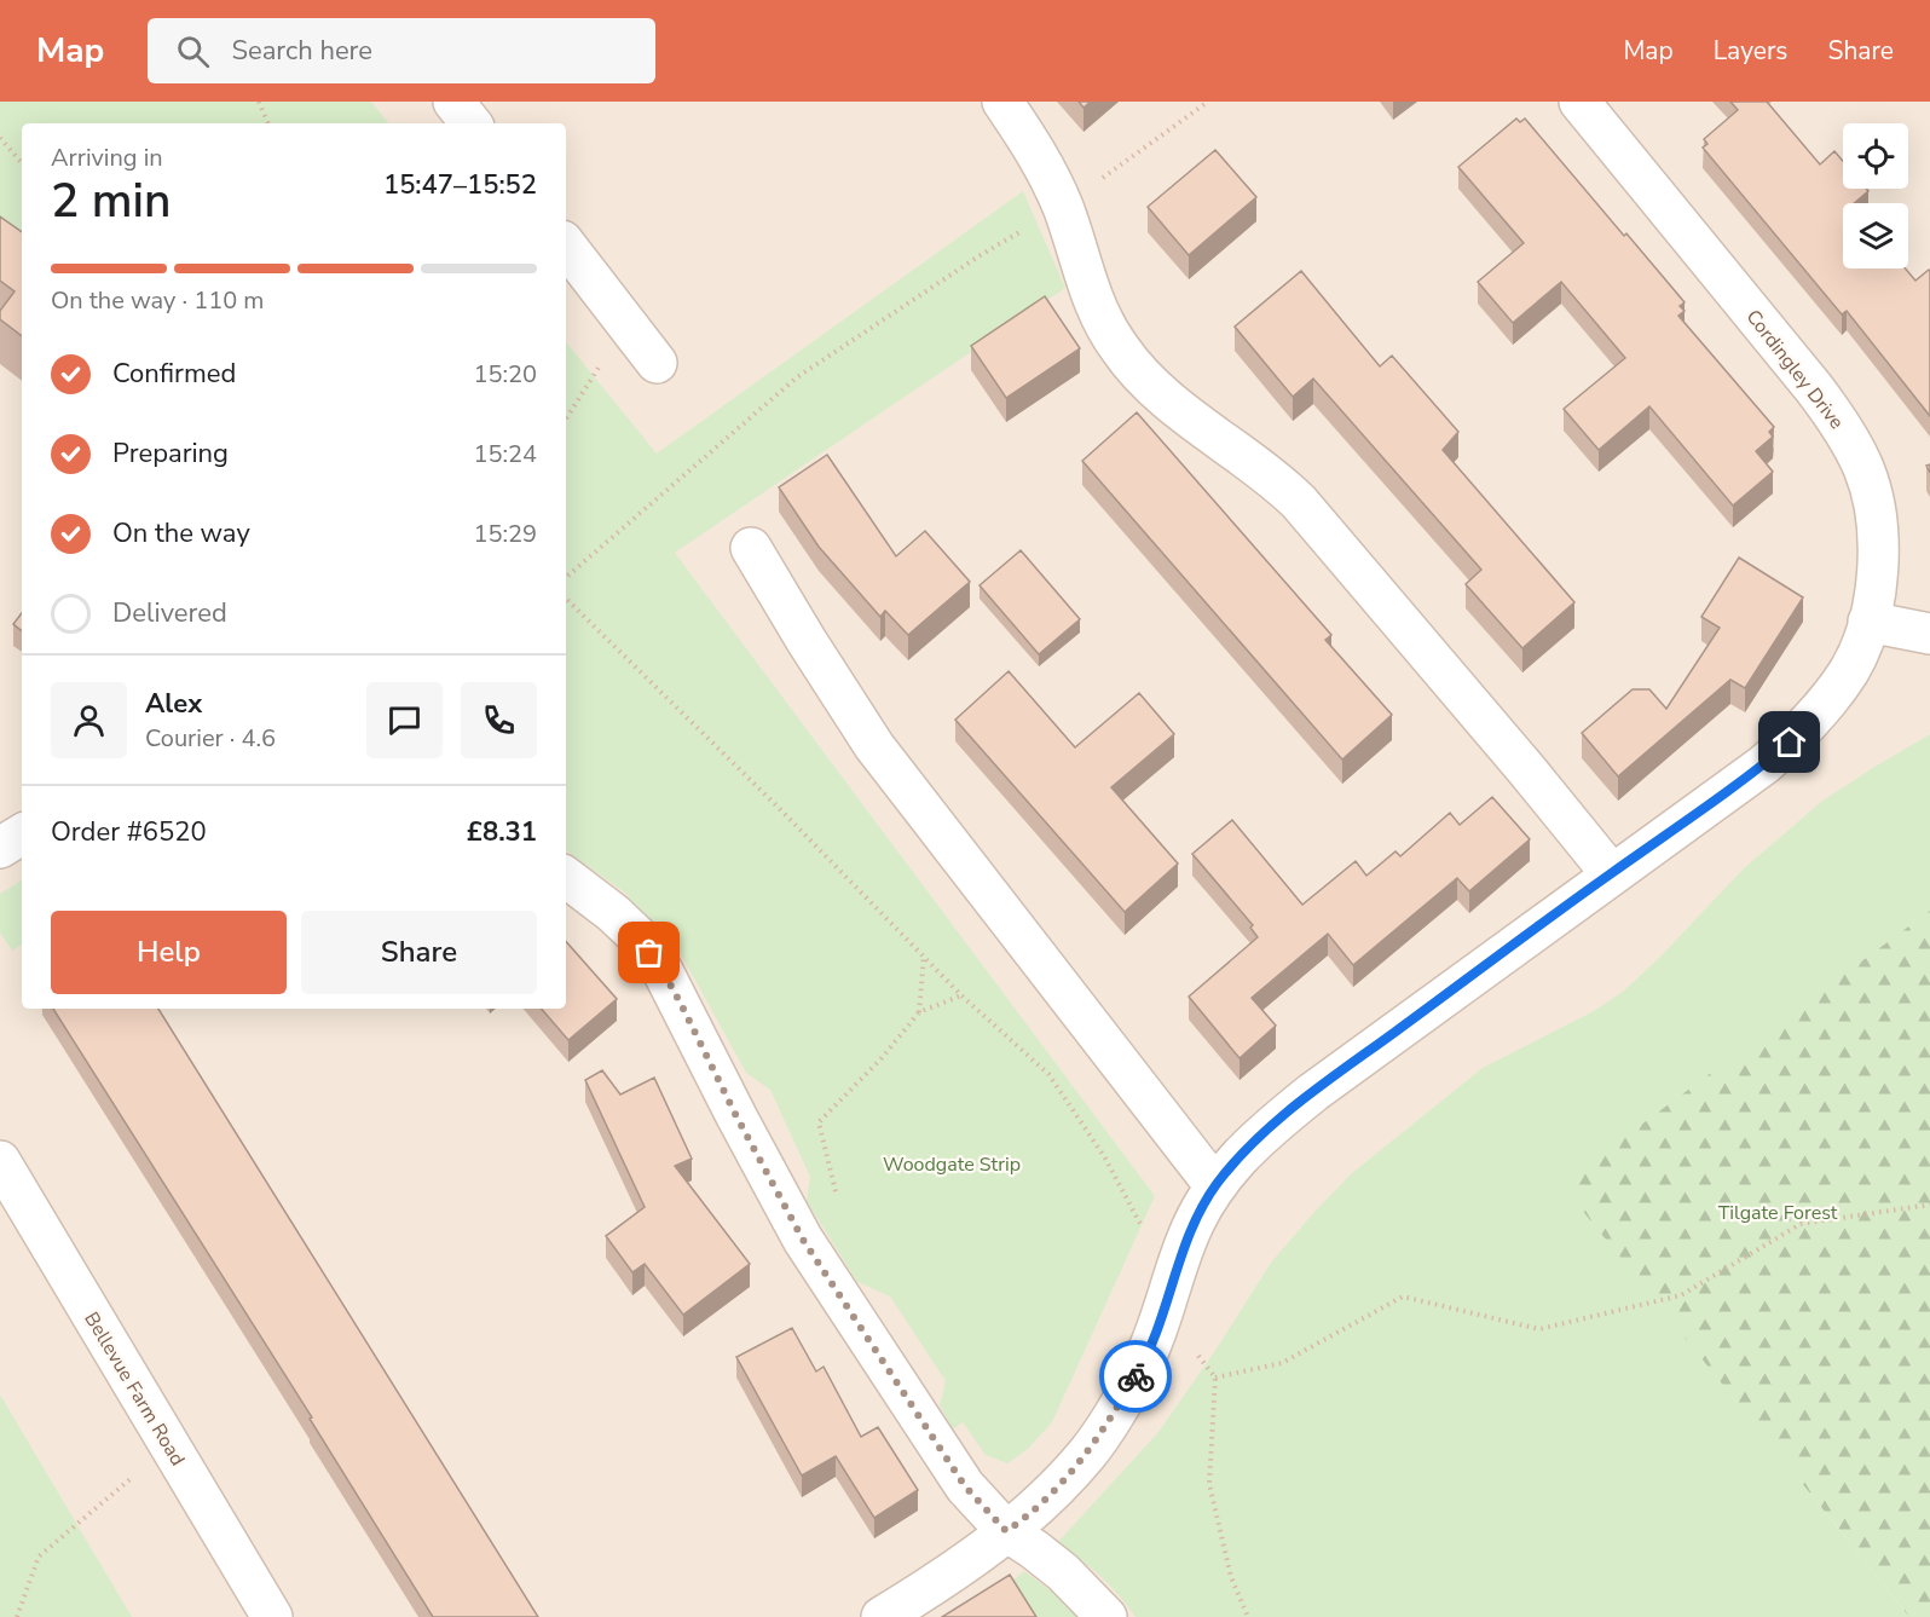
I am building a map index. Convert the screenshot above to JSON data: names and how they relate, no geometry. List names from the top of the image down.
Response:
{
  "streets": {
    "street": ["Cordingley Drive", "Bellevue Farm Road"]
  },
  "parks": ["Woodgate Strip", "Tilgate Forest"],
  "page": {
    "header": "Map",
    "search": "Search here",
    "nav": ["Map", "Layers", "Share"],
    "heading": ["2 min", "Arriving in", "15:47–15:52"],
    "panel": [
      "Alex",
      "Courier · 4.6",
      "Order #6520",
      "£8.31"
    ],
    "bar": "On the way · 110 m",
    "list": [
      ["Confirmed", "15:20"],
      ["Preparing", "15:24"],
      ["On the way", "15:29"],
      "Delivered"
    ],
    "buttons": ["Help", "Share"]
  }
}
